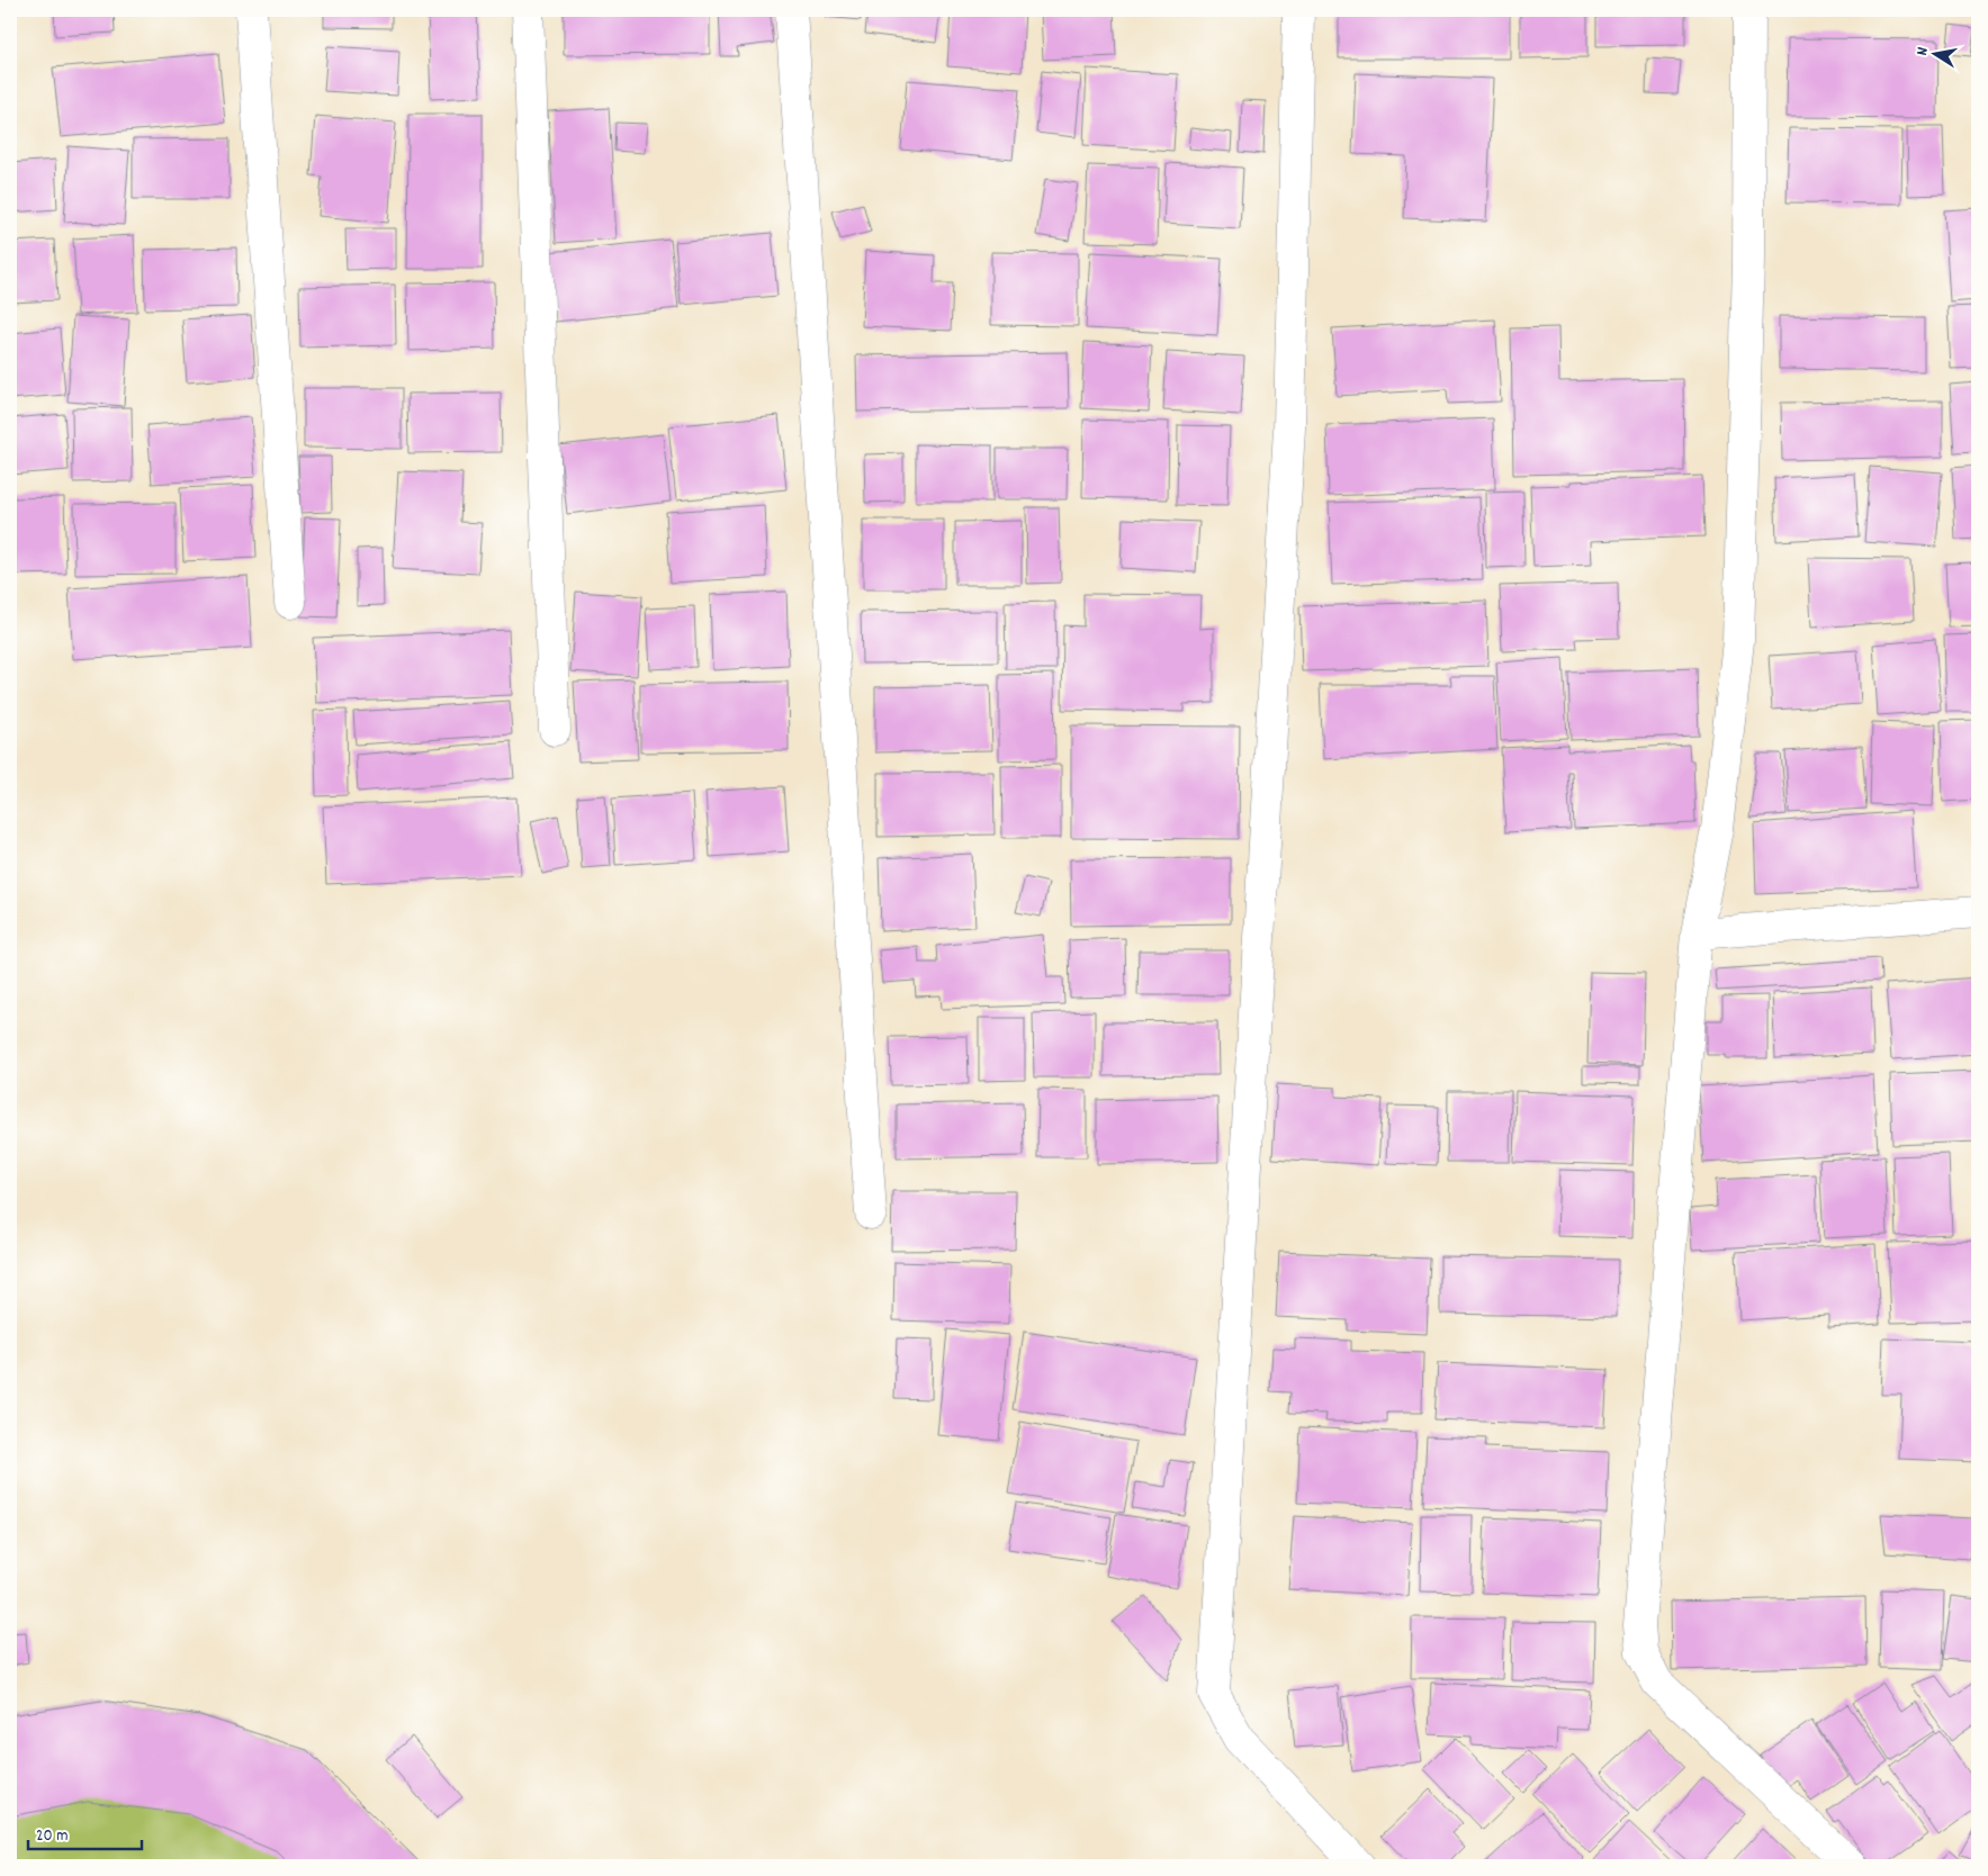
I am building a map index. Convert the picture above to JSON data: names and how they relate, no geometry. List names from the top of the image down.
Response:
{
  "scale_bar": "20 m",
  "north": "left"
}
